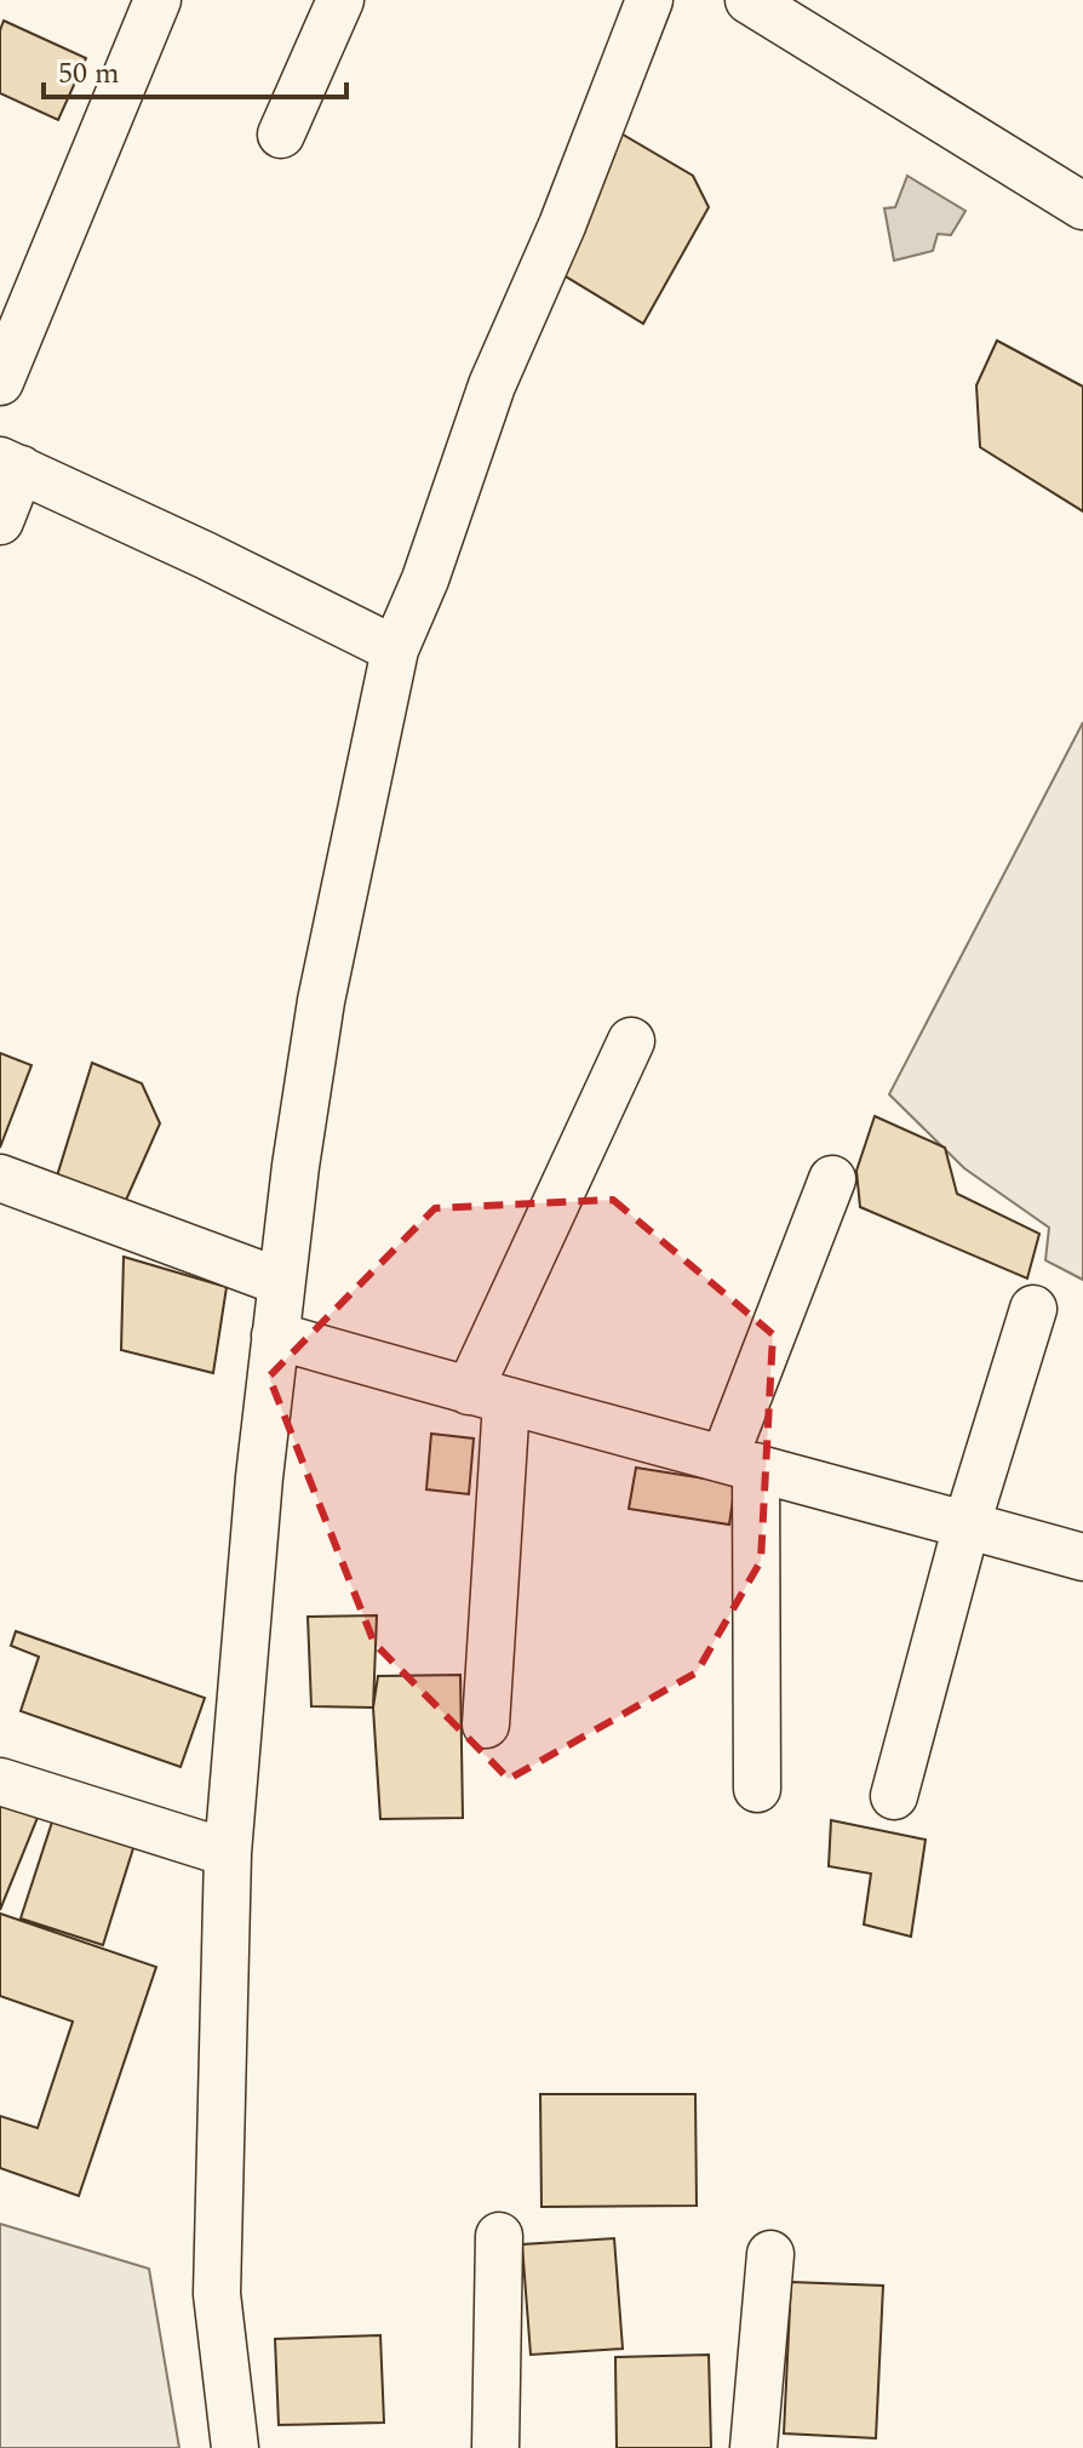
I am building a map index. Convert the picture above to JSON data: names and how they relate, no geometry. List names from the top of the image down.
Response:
{
  "scale_bar": "50 m"
}
